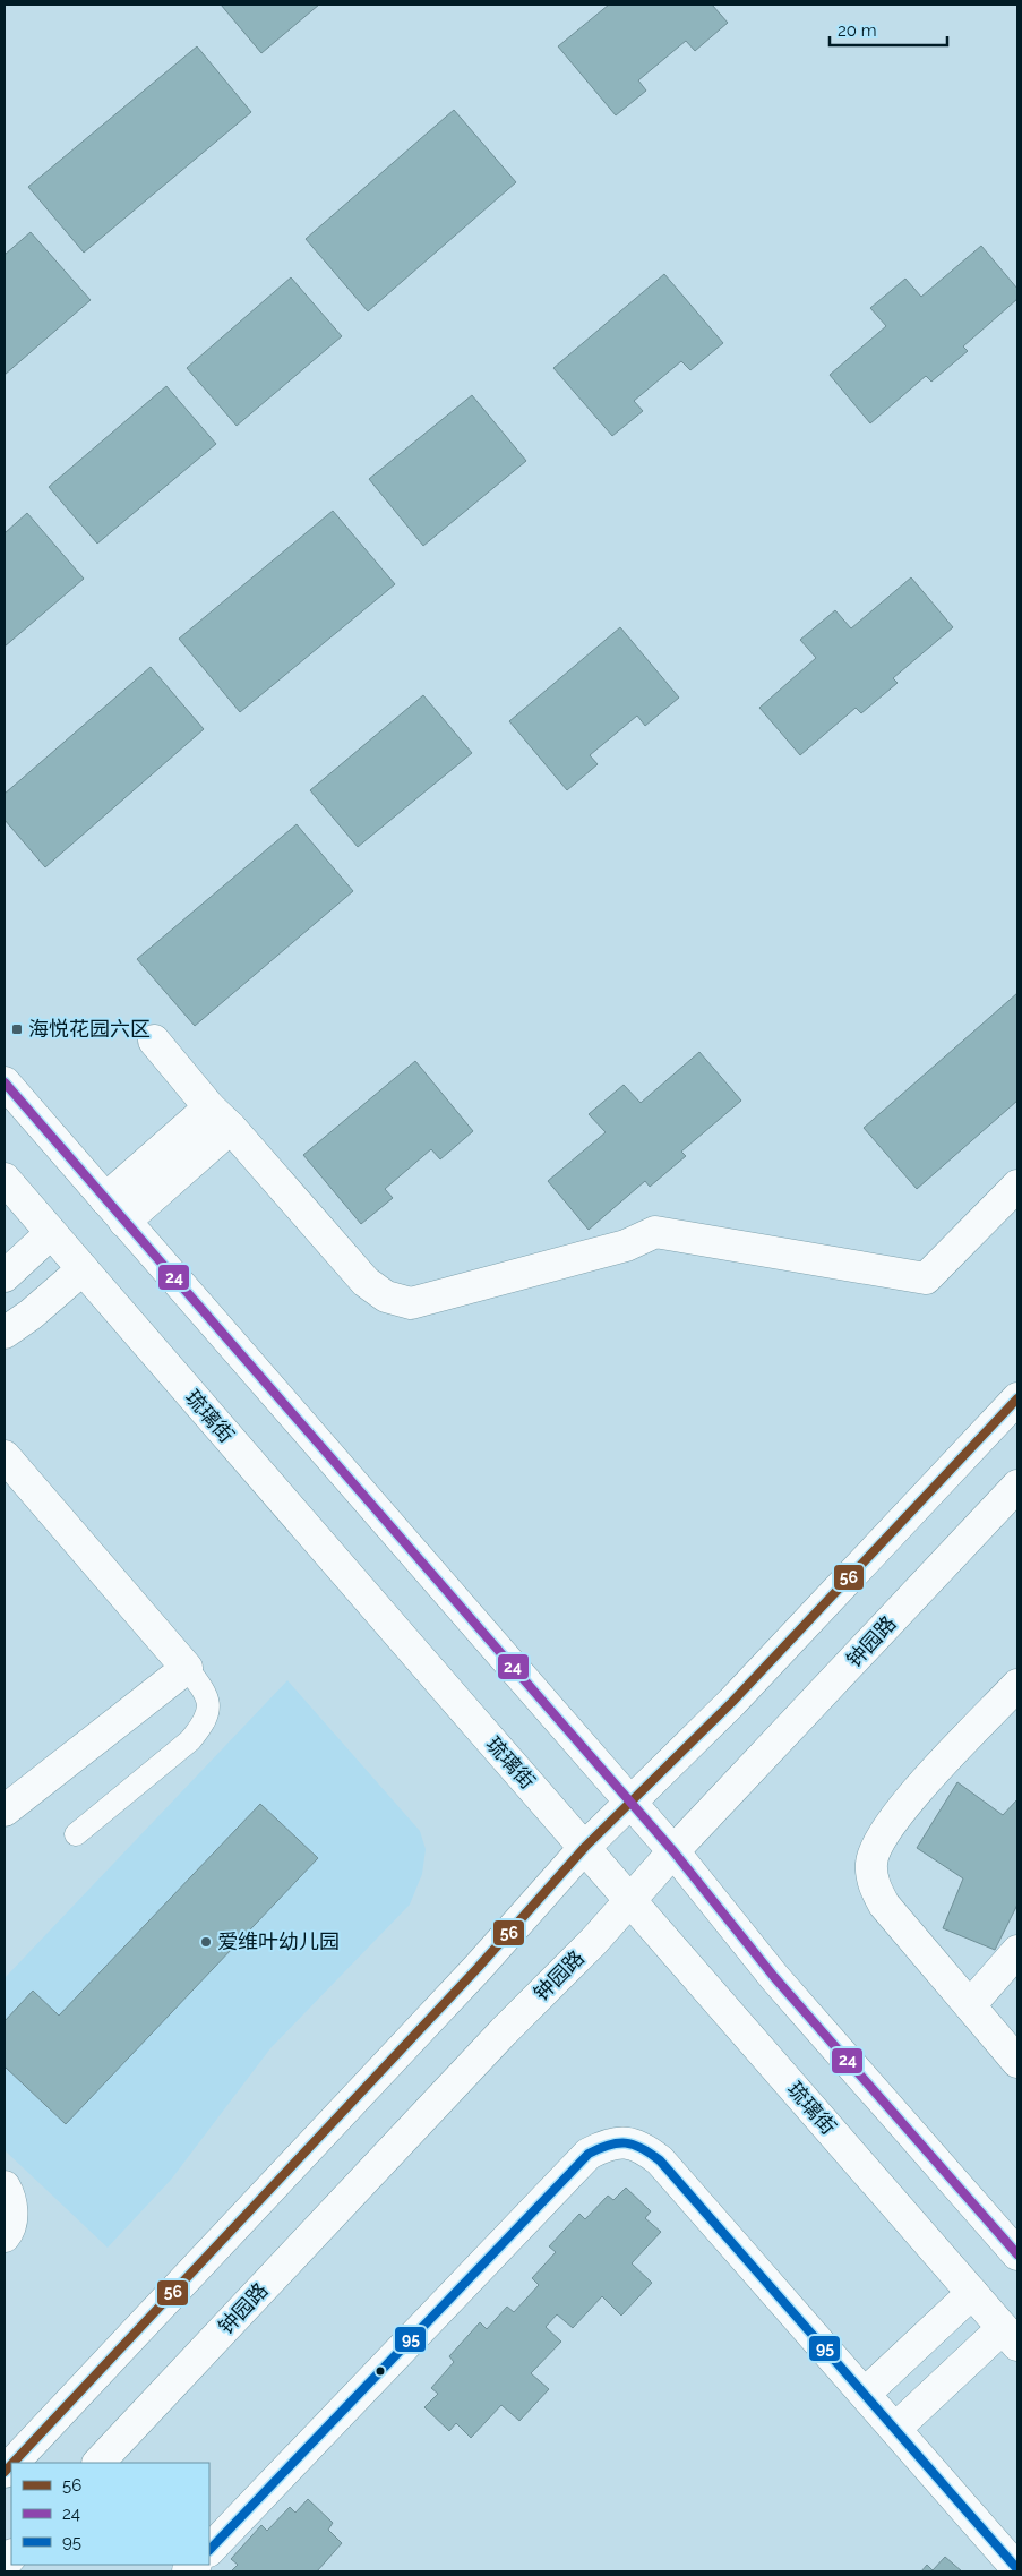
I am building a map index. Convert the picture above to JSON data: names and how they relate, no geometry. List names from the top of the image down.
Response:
{
  "streets": {
    "main road": ["琉璃街", "钟园路"]
  },
  "crossings": [
    ["琉璃街", "钟园路"]
  ],
  "places": {
    "transit": ["海悦花园六区"],
    "other": ["爱维叶幼儿园"]
  },
  "lines": ["transit line 24", "transit line 56", "transit line 95"],
  "legend": ["56", "24", "95"],
  "scale_bar": "20 m"
}
